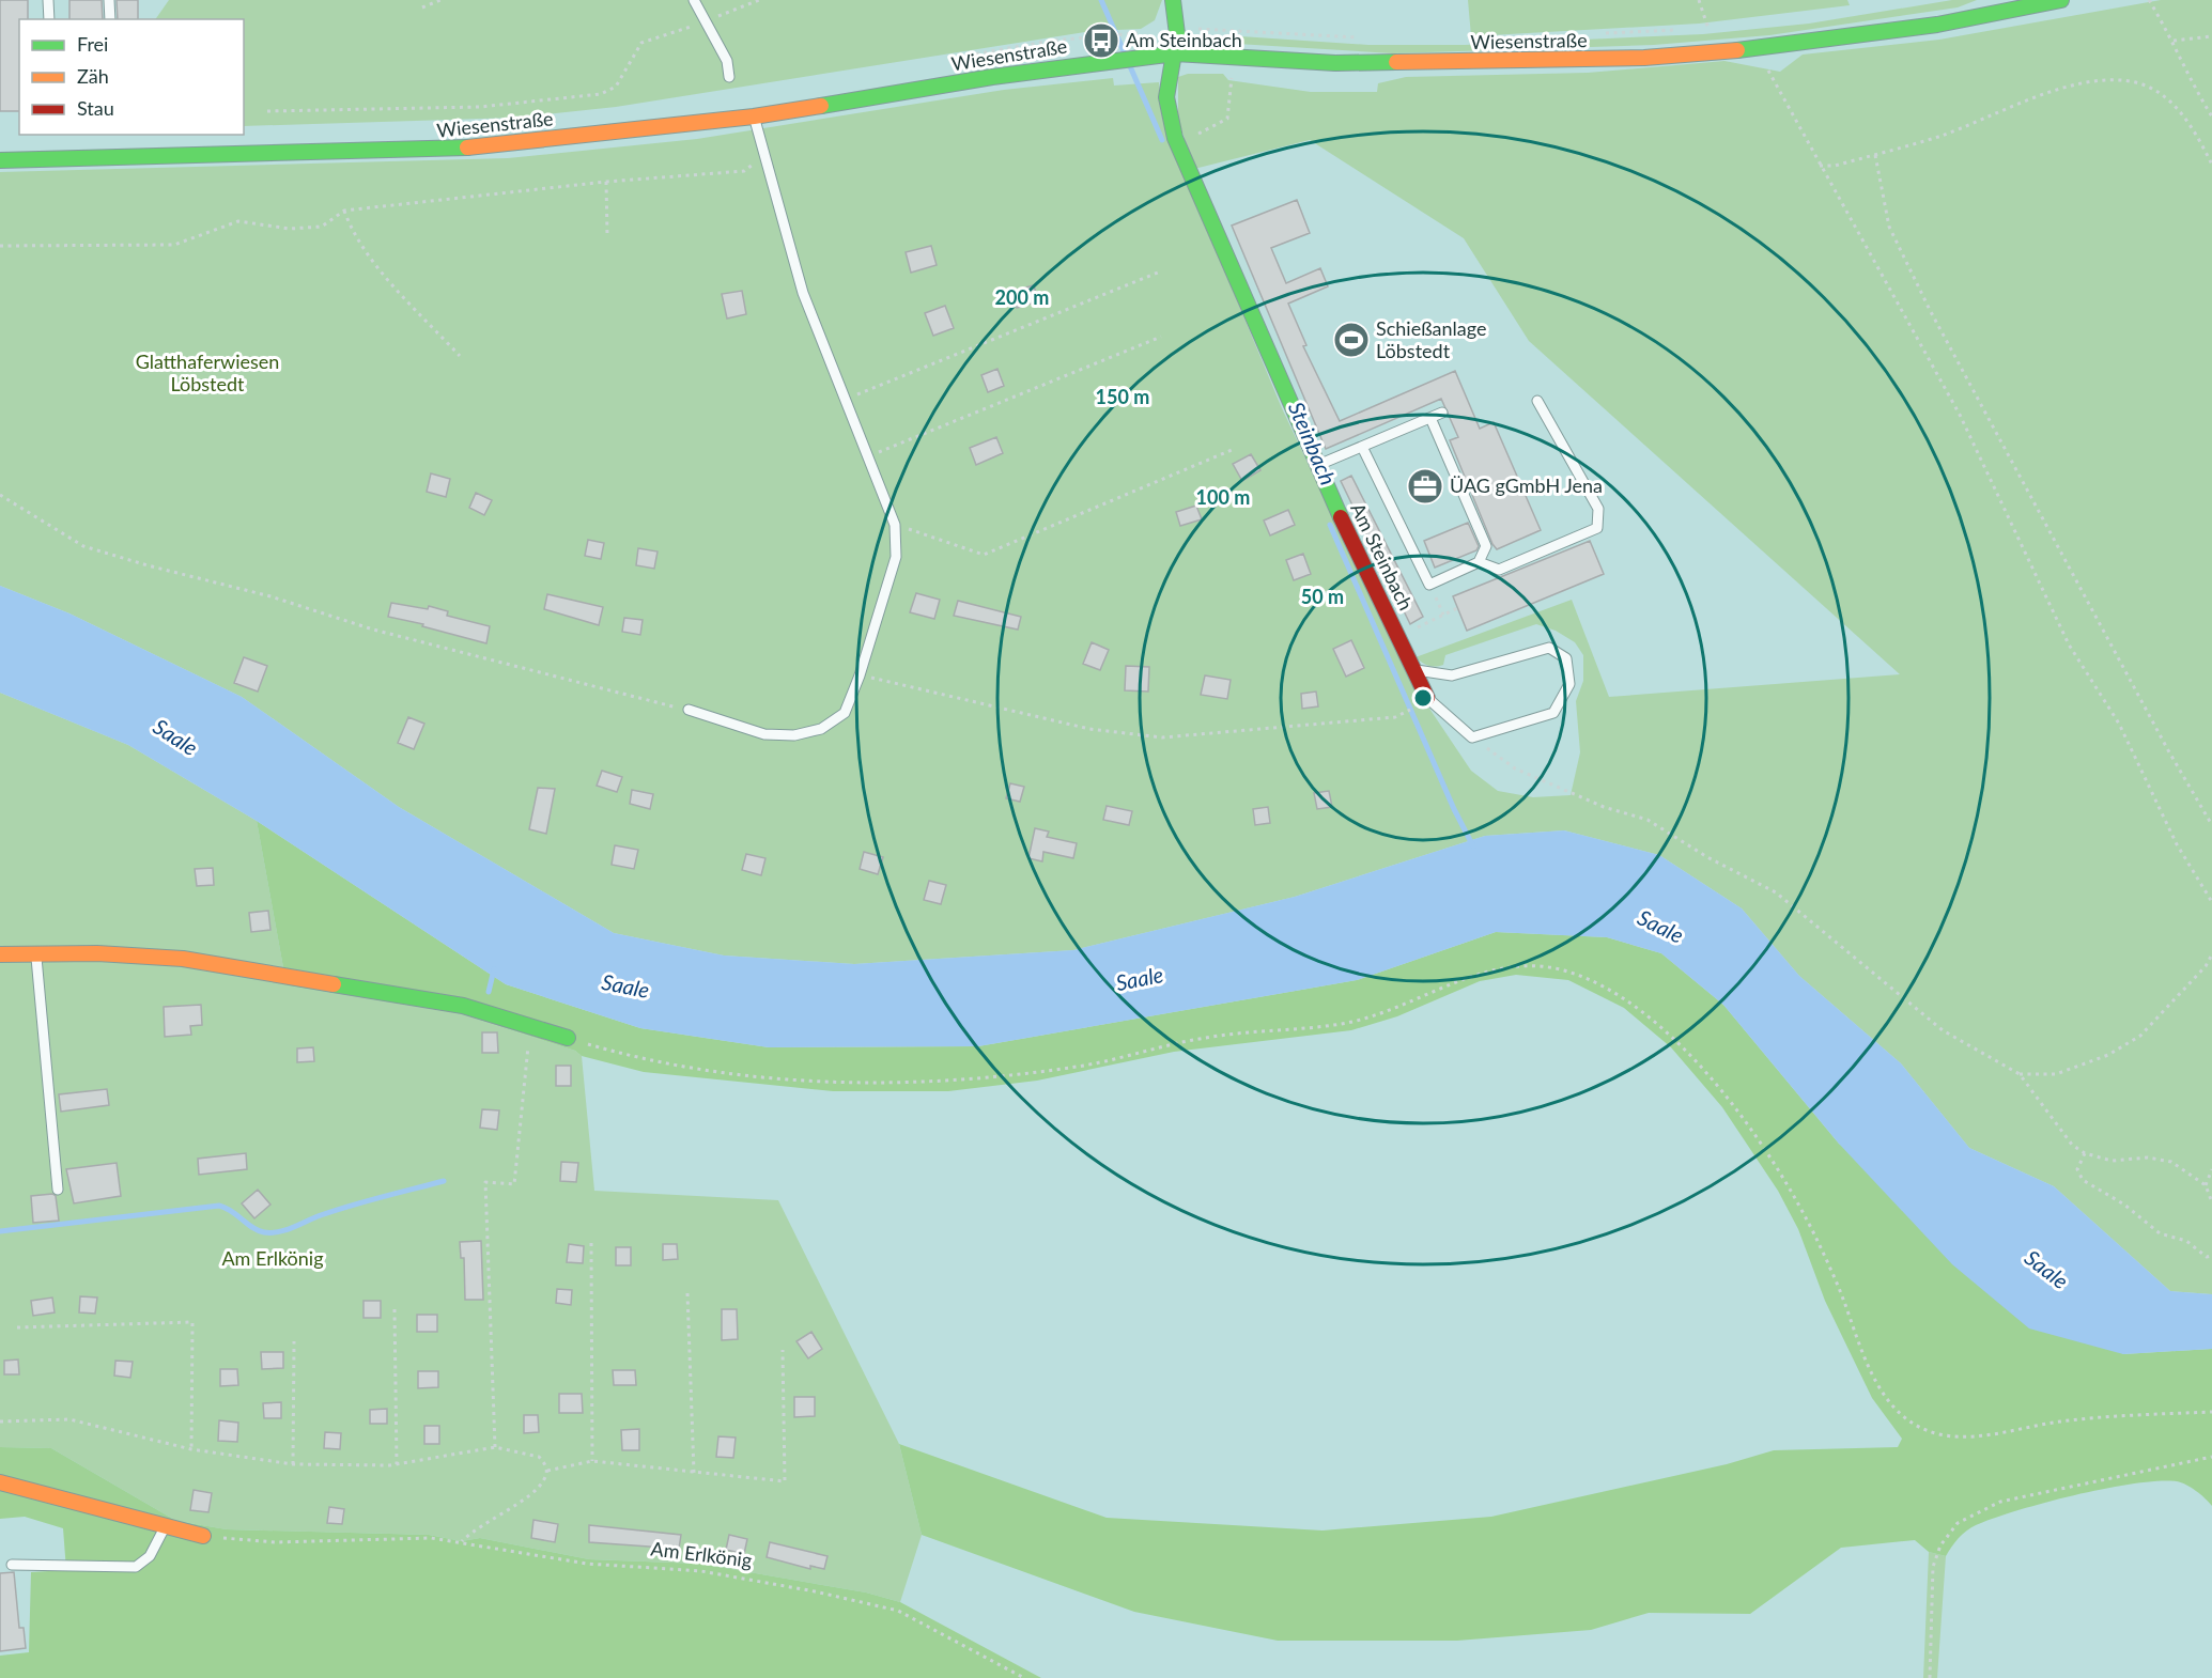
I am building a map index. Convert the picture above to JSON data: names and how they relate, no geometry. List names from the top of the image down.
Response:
{
  "streets": {
    "street": ["Wiesenstraße", "Am Steinbach"],
    "path": ["Am Erlkönig"]
  },
  "crossings": [
    ["Wiesenstraße", "Am Steinbach"]
  ],
  "water": ["Steinbach", "Saale"],
  "parks": ["Glatthaferwiesen Löbstedt", "Am Erlkönig"],
  "places": {
    "bus stop": ["Am Steinbach"],
    "sports": ["Schießanlage Löbstedt"],
    "office": ["ÜAG gGmbH Jena"]
  },
  "legend": ["Frei", "Zäh", "Stau"],
  "rings": [
    "200 m",
    "150 m",
    "100 m",
    "50 m"
  ]
}
